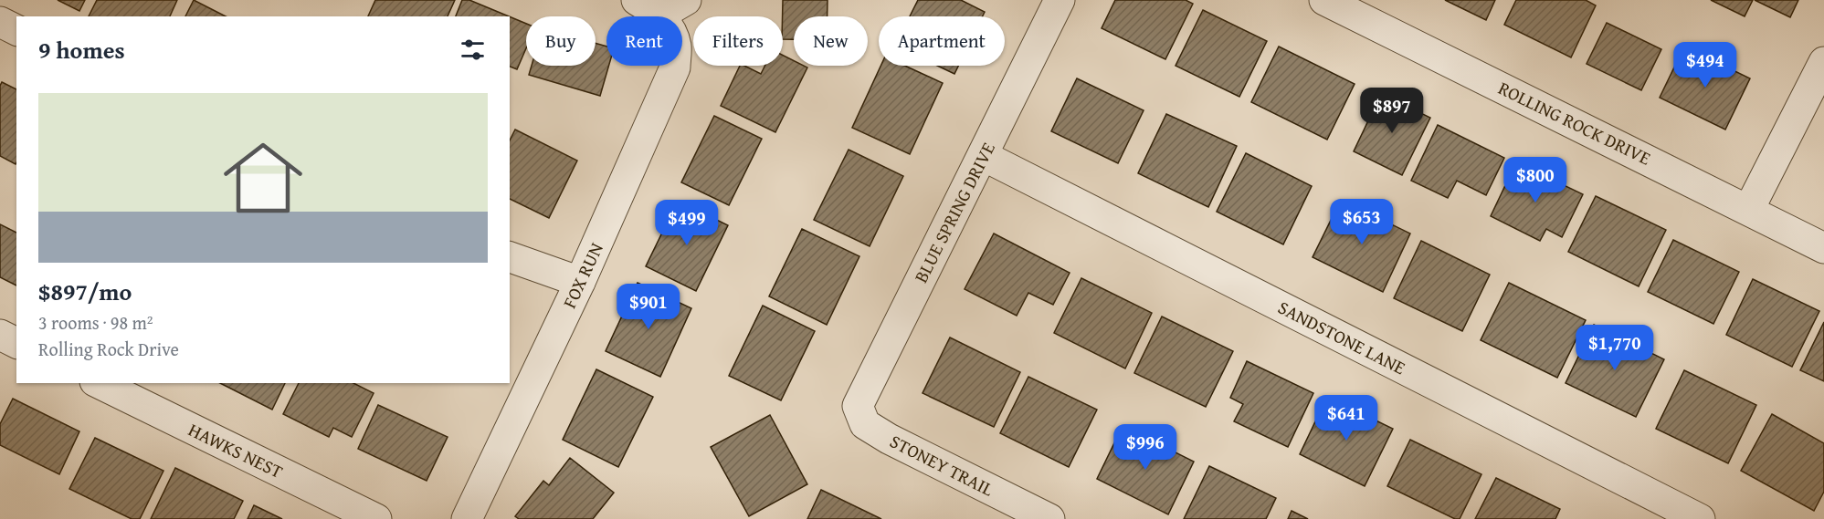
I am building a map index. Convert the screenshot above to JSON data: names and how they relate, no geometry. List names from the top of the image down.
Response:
{
  "streets": {
    "street": [
      "ROLLING ROCK DRIVE",
      "BLUE SPRING DRIVE",
      "FOX RUN",
      "SANDSTONE LANE",
      "HAWKS NEST",
      "STONEY TRAIL"
    ]
  },
  "crossings": [
    ["BLUE SPRING DRIVE", "SANDSTONE LANE"],
    ["BLUE SPRING DRIVE", "STONEY TRAIL"]
  ],
  "page": {
    "chip": [
      "Buy",
      "Rent",
      "Filters",
      "New",
      "Apartment"
    ],
    "heading": "9 homes",
    "price": [
      "$494",
      "$897",
      "$800",
      "$653",
      "$499",
      "$901",
      "$1,770",
      "$641",
      "$996"
    ],
    "list": [
      {
        "name": "$897/mo",
        "note": "3 rooms · 98 m² · Rolling Rock Drive"
      }
    ]
  }
}
